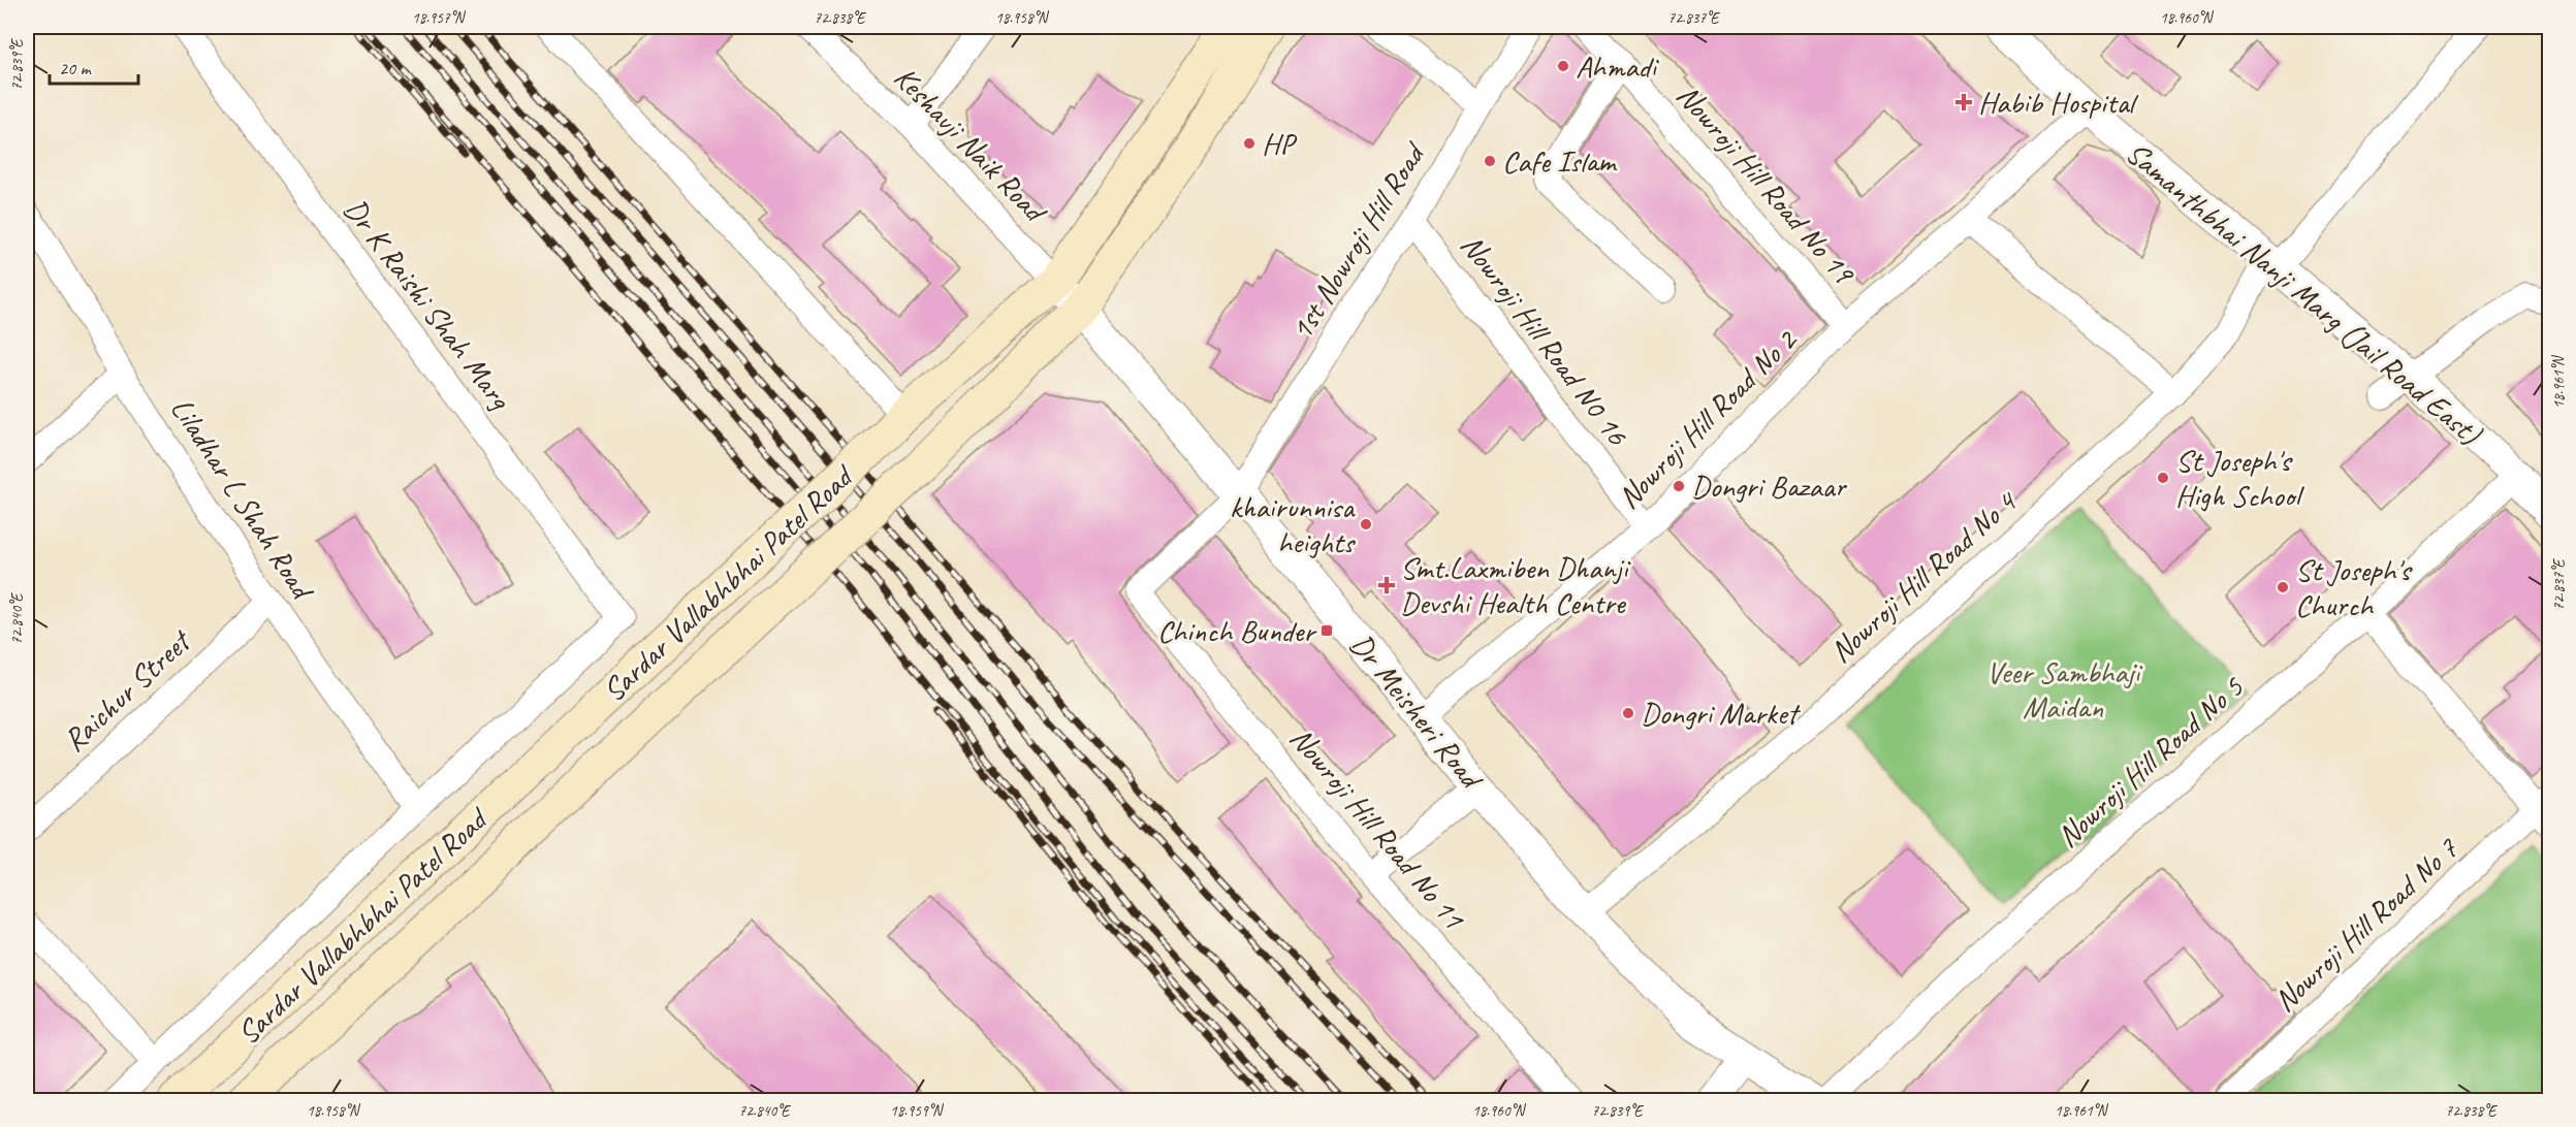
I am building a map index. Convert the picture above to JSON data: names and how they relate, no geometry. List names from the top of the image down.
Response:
{
  "streets": {
    "main road": ["Sardar Vallabhbhai Patel Road"],
    "street": [
      "Keshavji Naik Road",
      "Nowroji Hill Road No 19",
      "1st Nowroji Hill Road",
      "Samanthbhai Nanji Marg (Jail Road East)",
      "Dr K Raishi Shah Marg",
      "Nowroji Hill Road N0 16",
      "Nowroji Hill Road No 2",
      "Liladhar L Shah Road",
      "Nowroji Hill Road No 4",
      "Raichur Street",
      "Dr Meisheri Road",
      "Nowroji Hill Road No 5",
      "Nowroji Hill Road No 11",
      "Nowroji Hill Road No 7"
    ]
  },
  "crossings": [
    ["Keshavji Naik Road", "Sardar Vallabhbhai Patel Road"],
    ["Keshavji Naik Road", "Dr Meisheri Road"],
    ["Nowroji Hill Road No 19", "Nowroji Hill Road No 2"],
    ["1st Nowroji Hill Road", "Nowroji Hill Road N0 16"],
    ["1st Nowroji Hill Road", "Dr Meisheri Road"],
    ["1st Nowroji Hill Road", "Nowroji Hill Road No 11"],
    ["Samanthbhai Nanji Marg (Jail Road East)", "Nowroji Hill Road No 2"],
    ["Samanthbhai Nanji Marg (Jail Road East)", "Nowroji Hill Road No 4"],
    ["Samanthbhai Nanji Marg (Jail Road East)", "Nowroji Hill Road No 5"],
    ["Dr K Raishi Shah Marg", "Liladhar L Shah Road"],
    ["Nowroji Hill Road N0 16", "Nowroji Hill Road No 2"],
    ["Nowroji Hill Road No 2", "Dr Meisheri Road"],
    ["Liladhar L Shah Road", "Raichur Street"],
    ["Nowroji Hill Road No 4", "Dr Meisheri Road"],
    ["Sardar Vallabhbhai Patel Road", "Dr Meisheri Road"]
  ],
  "parks": ["Veer Sambhaji Maidan"],
  "places": {
    "other": [
      "Ahmadi",
      "HP",
      "Cafe Islam",
      "St Joseph's High School",
      "Dongri Bazaar",
      "khairunnisa heights",
      "St Joseph's Church",
      "Dongri Market"
    ],
    "health": ["Habib Hospital", "Smt.Laxmiben Dhanji Devshi Health Centre"],
    "transit": ["Chinch Bunder"]
  },
  "scale_bar": "20 m",
  "coordinates": [
    "18.957°N",
    "72.838°E",
    "18.958°N",
    "72.837°E",
    "18.960°N",
    "72.839°E",
    "18.961°N",
    "72.840°E",
    "18.959°N"
  ]
}
